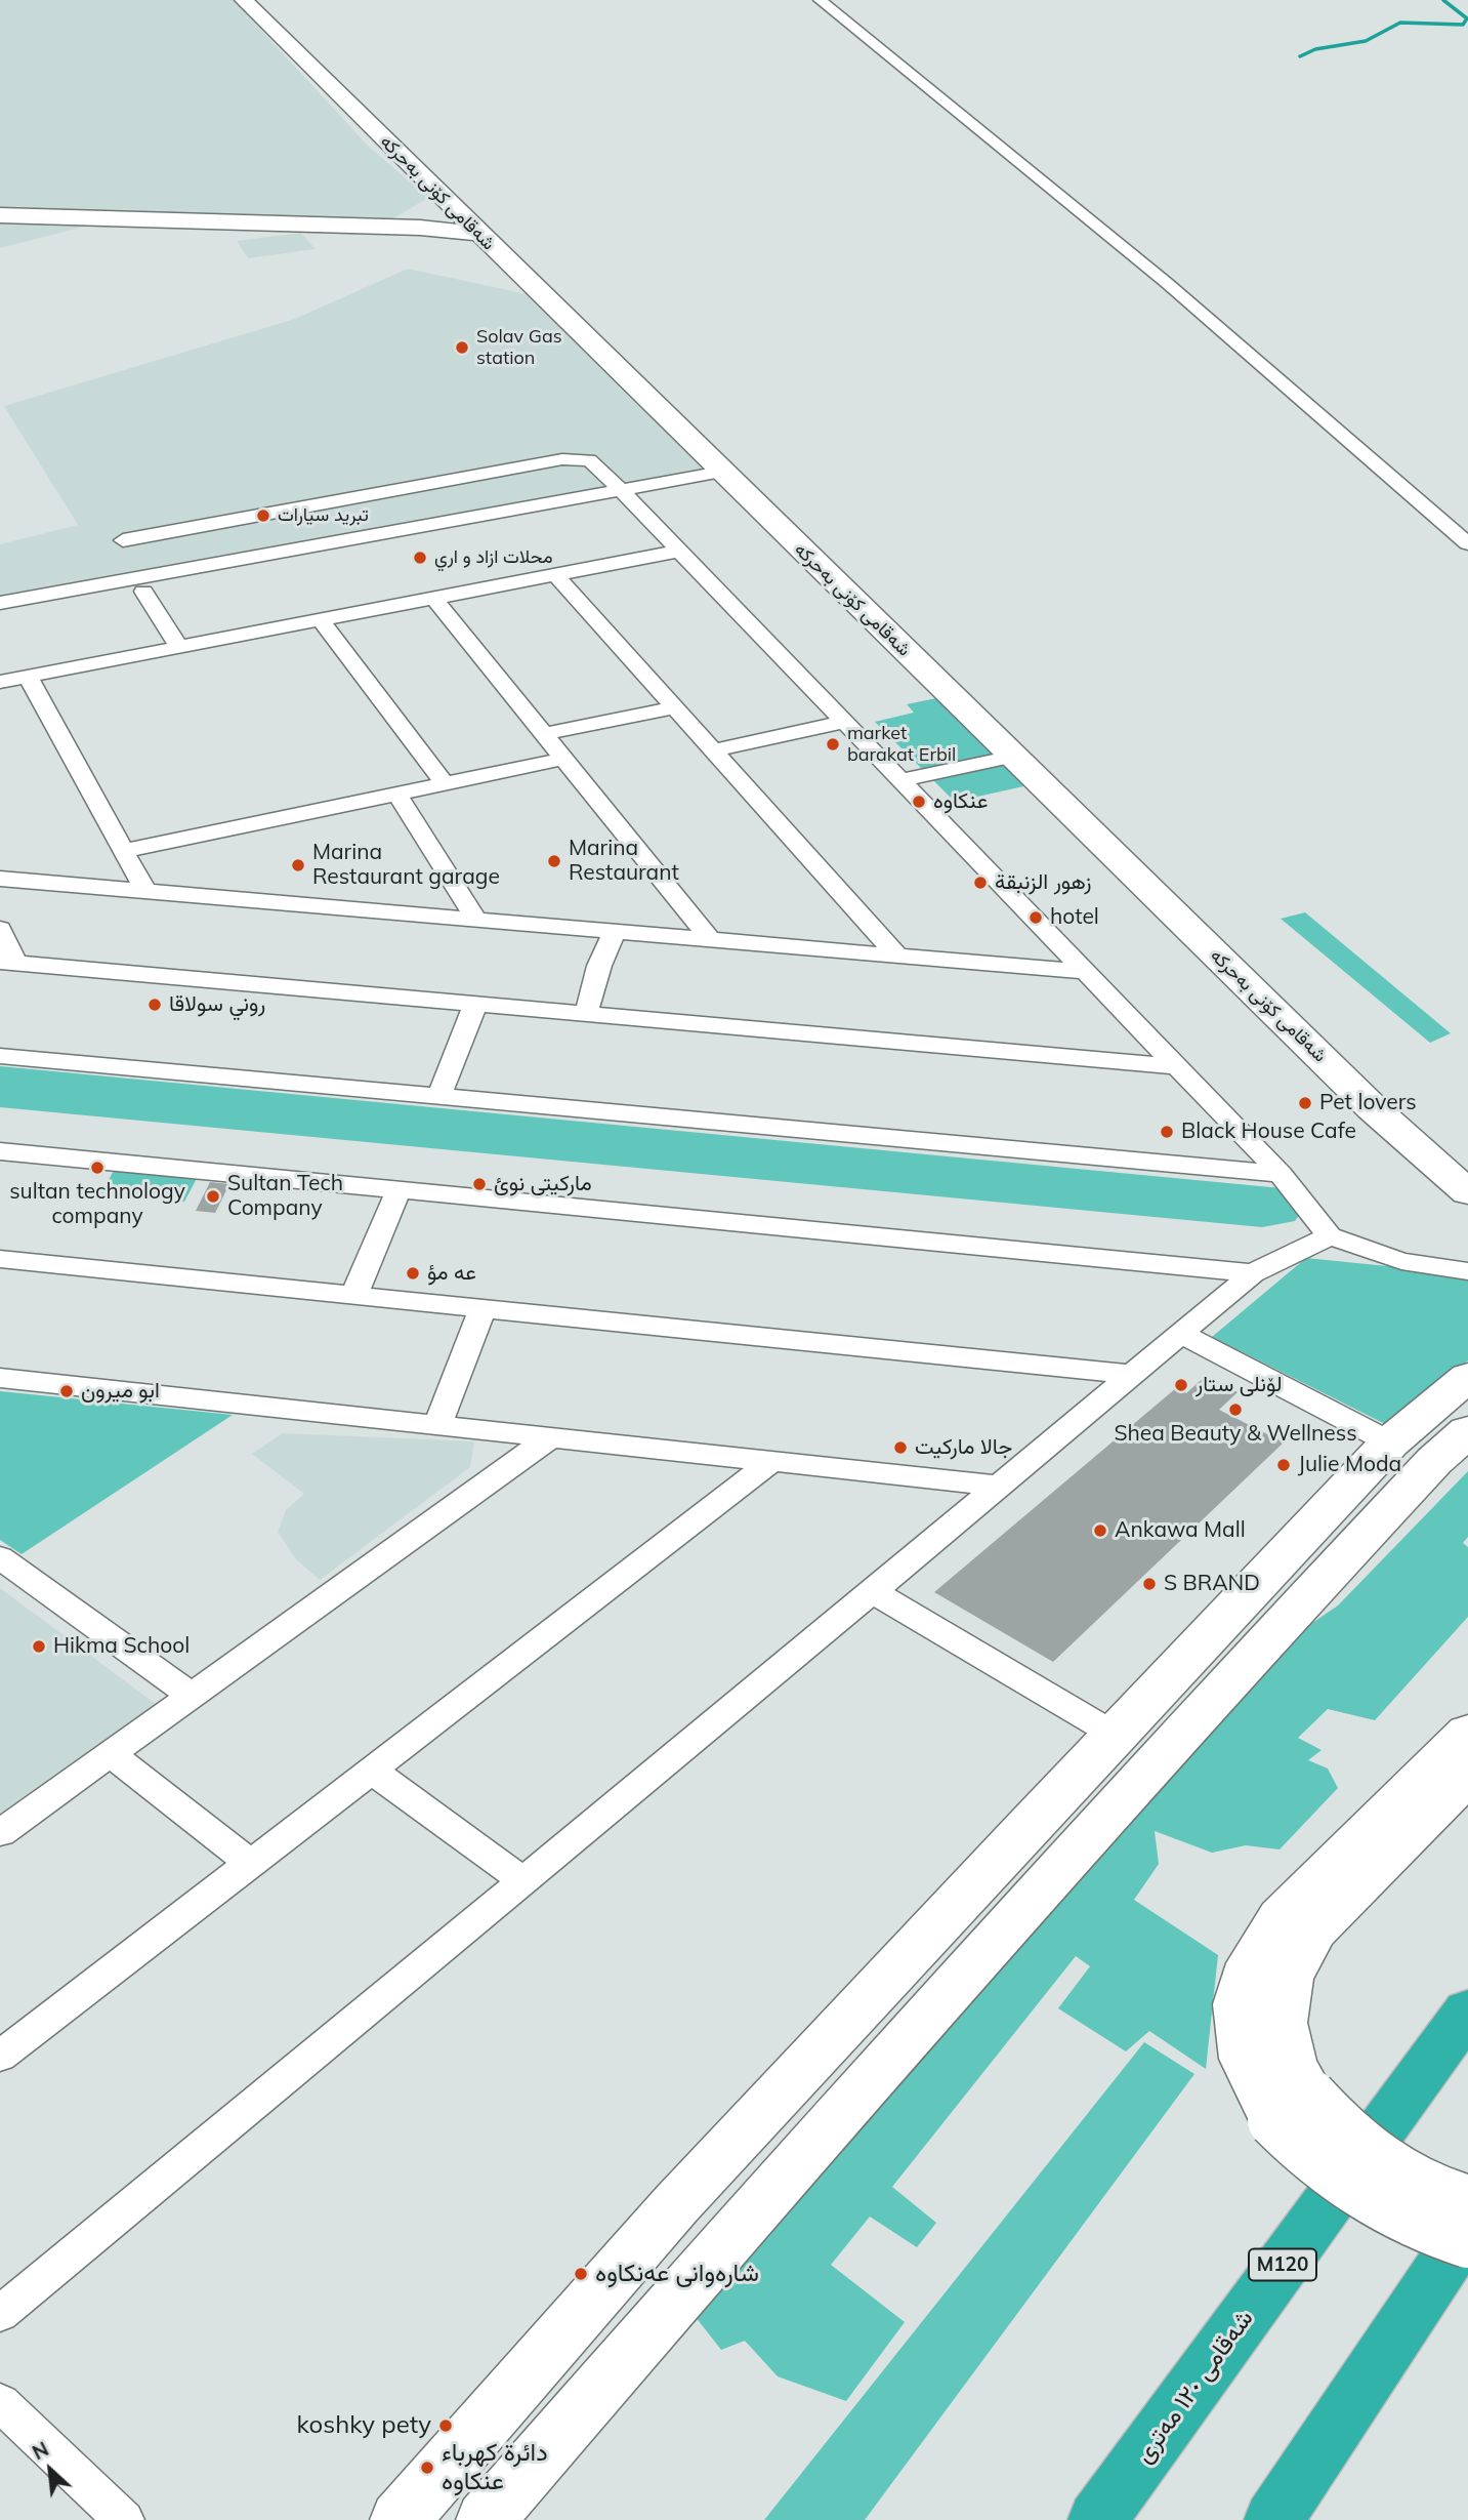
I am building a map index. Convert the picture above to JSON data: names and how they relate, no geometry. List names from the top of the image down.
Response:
{
  "streets": {
    "highway": ["M120", "شەقامی ١٢٠ مەتری"],
    "street": ["شەقامی کۆنی بەحرکە"]
  },
  "places": [
    "Solav Gas station",
    "تبريد سيارات",
    "محلات ازاد و اري",
    "market barakat Erbil",
    "عنكاوه",
    "Marina Restaurant",
    "Marina Restaurant garage",
    "زهور الزنبقة",
    "hotel",
    "روني سولاقا",
    "Pet lovers",
    "Black House Cafe",
    "sultan technology company",
    "مارکیتی نوئ",
    "Sultan Tech Company",
    "عه مؤ",
    "لۆنلی ستار",
    "ابو ميرون",
    "Shea Beauty & Wellness",
    "جالا ماركيت",
    "Julie Moda",
    "Ankawa Mall",
    "S BRAND",
    "Hikma School",
    "شارەوانی عەنکاوە",
    "koshky pety",
    "دائرة كهرباء عنكاوه"
  ],
  "north": "top left"
}
